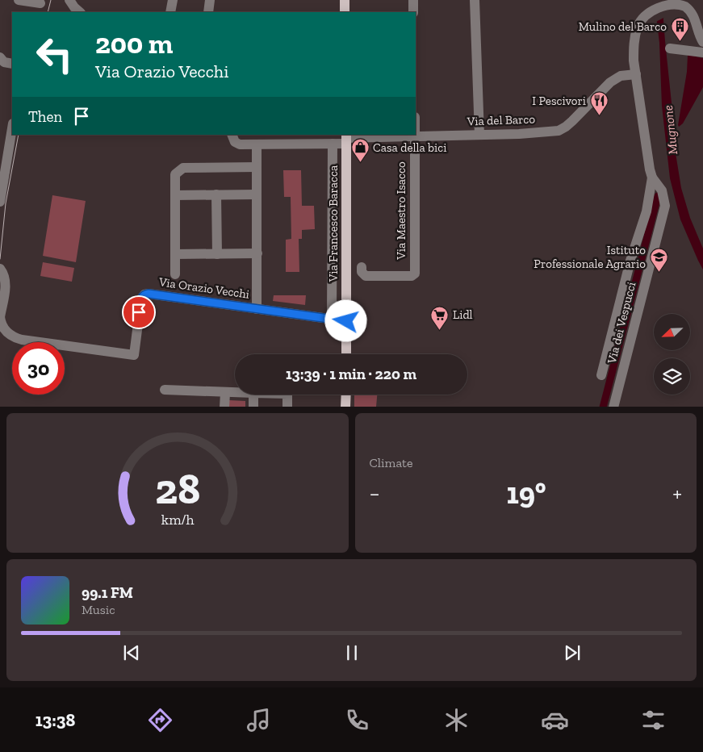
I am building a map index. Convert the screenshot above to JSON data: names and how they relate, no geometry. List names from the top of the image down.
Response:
{
  "streets": {
    "main road": ["Via Francesco Baracca"],
    "street": [
      "Via del Barco",
      "Via Maestro Isacco",
      "Via Orazio Vecchi",
      "Via dei Vespucci"
    ]
  },
  "crossings": [
    ["Via del Barco", "Via Maestro Isacco"],
    ["Via del Barco", "Via Francesco Baracca"],
    ["Via del Barco", "Via dei Vespucci"],
    ["Via Francesco Baracca", "Via Orazio Vecchi"]
  ],
  "water": ["Mugnone"],
  "places": {
    "building": ["Mulino del Barco"],
    "restaurant": ["I Pescivori"],
    "shop": ["Casa della bici"],
    "school or university": ["Istituto Professionale Agrario"],
    "supermarket": ["Lidl"]
  },
  "north": "bottom left",
  "page": {
    "turn": ["200 m", "Via Orazio Vecchi"],
    "then": "Then",
    "limit": "30",
    "trip": "13:39 · 1 min · 220 m",
    "tile": "Climate",
    "heat": ["−", "19°", "+"],
    "song": ["99.1 FM", "Music"],
    "tabs": "13:38",
    "gauge": ["28", "km/h"]
  }
}
